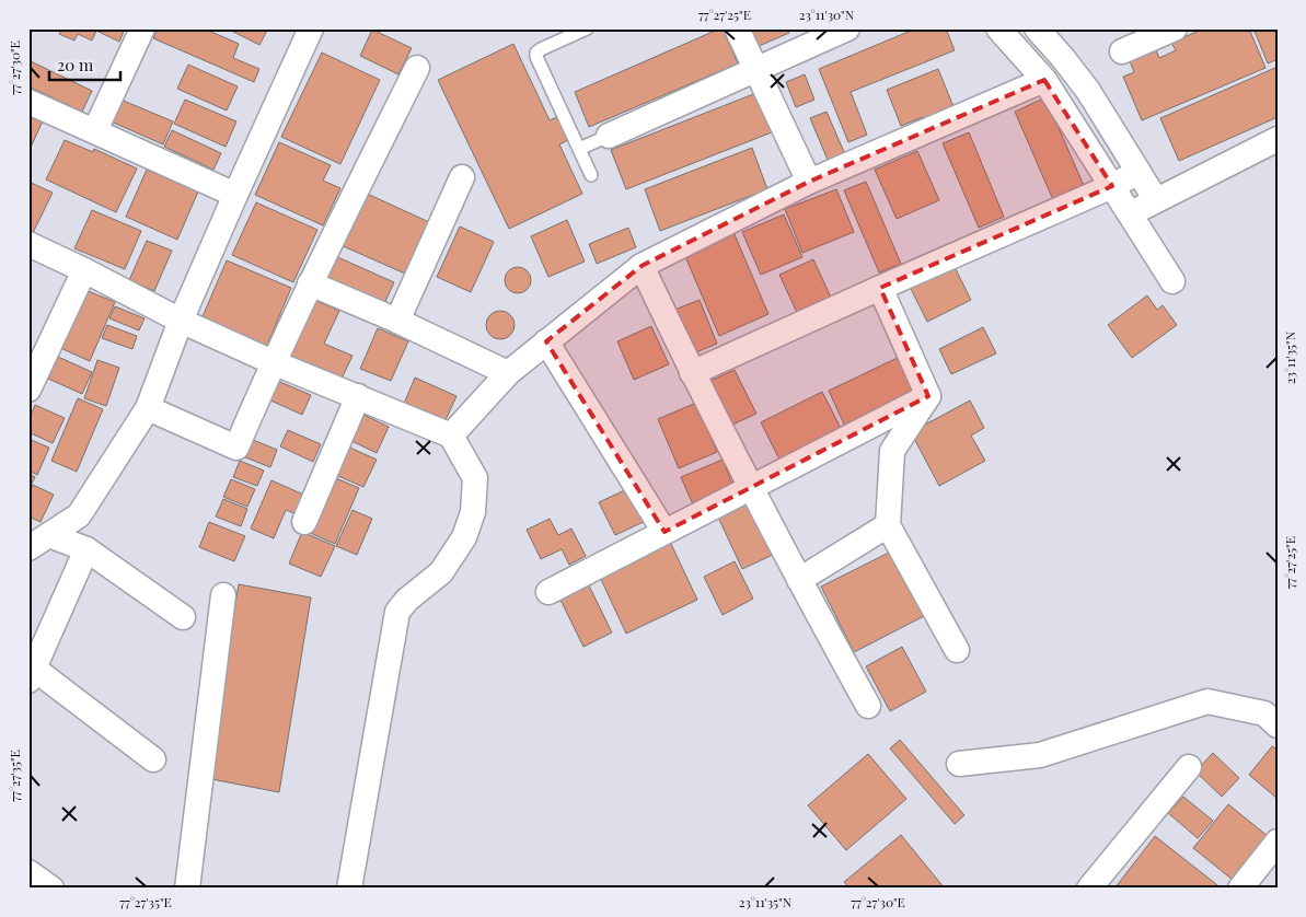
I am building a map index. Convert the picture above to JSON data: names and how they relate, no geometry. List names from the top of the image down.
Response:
{
  "scale_bar": "20 m",
  "coordinates": [
    "77°27'25\"E",
    "23°11'30\"N",
    "77°27'30\"E",
    "23°11'35\"N",
    "77°27'35\"E"
  ]
}
